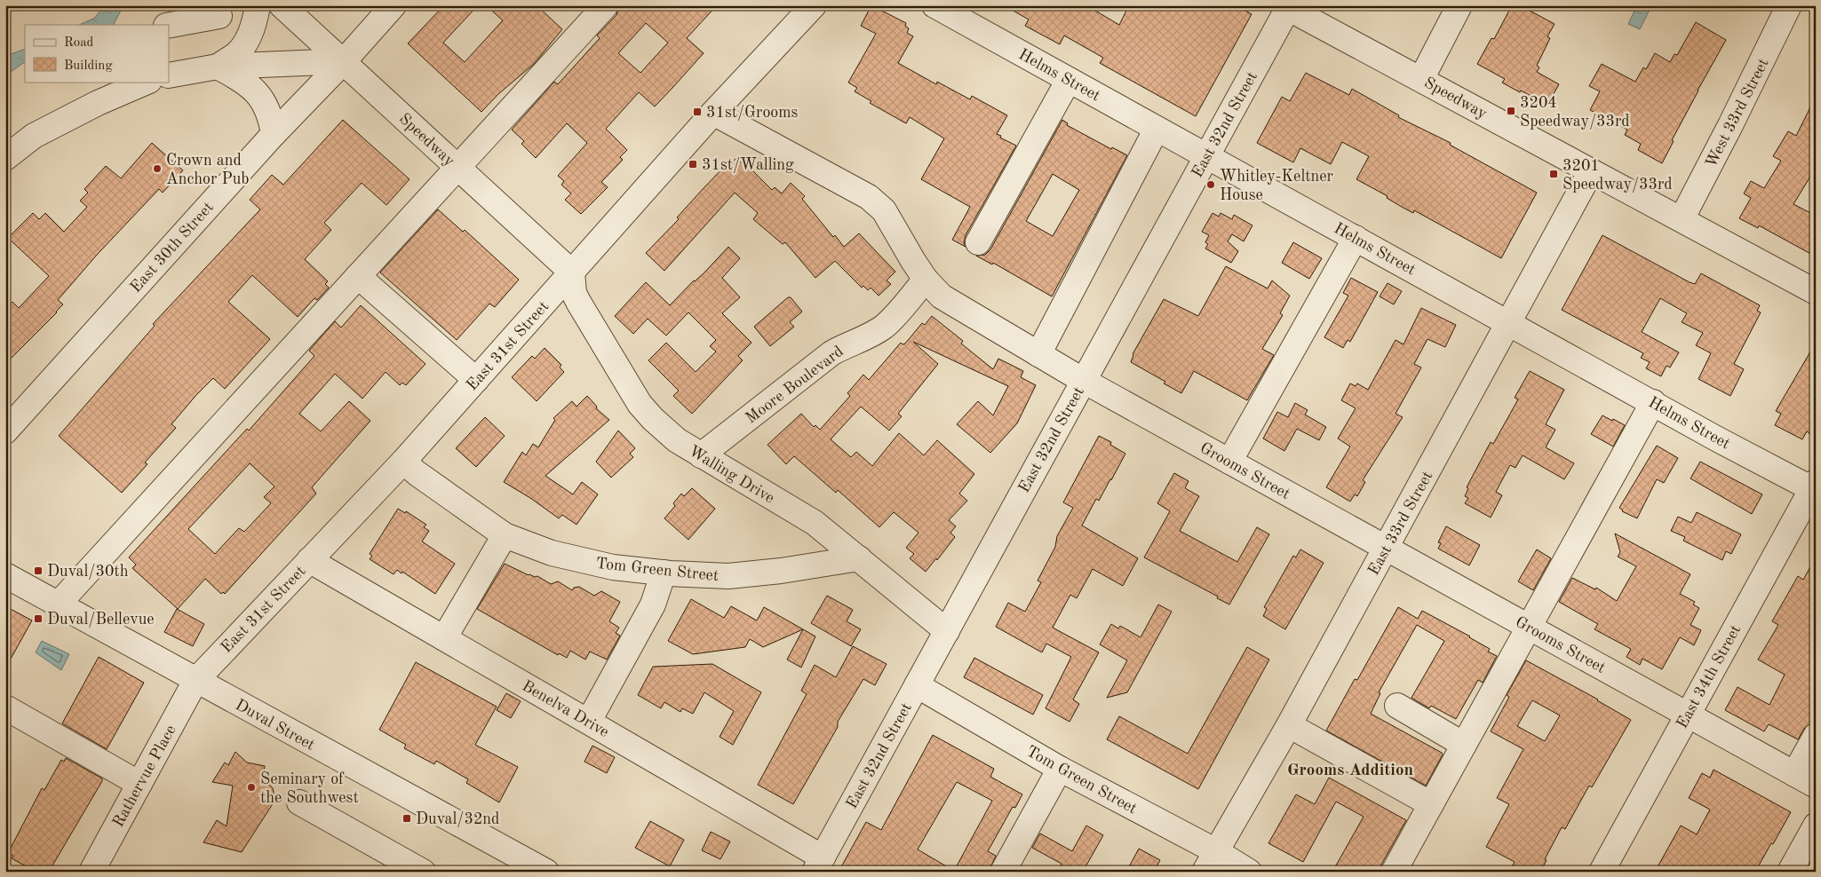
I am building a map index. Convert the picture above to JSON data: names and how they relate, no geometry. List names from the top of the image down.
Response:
{
  "streets": {
    "street": [
      "Helms Street",
      "Speedway",
      "West 33rd Street",
      "East 32nd Street",
      "East 30th Street",
      "East 31st Street",
      "Moore Boulevard",
      "Grooms Street",
      "Walling Drive",
      "East 33rd Street",
      "Tom Green Street",
      "East 34th Street",
      "Benelva Drive",
      "Duval Street",
      "Rathervue Place"
    ]
  },
  "crossings": [
    ["Helms Street", "East 32nd Street"],
    ["Helms Street", "East 33rd Street"],
    ["Helms Street", "East 34th Street"],
    ["Speedway", "West 33rd Street"],
    ["Speedway", "East 32nd Street"],
    ["Speedway", "East 30th Street"],
    ["Speedway", "East 31st Street"],
    ["Speedway", "Walling Drive"],
    ["Speedway", "East 33rd Street"],
    ["East 32nd Street", "Grooms Street"],
    ["East 32nd Street", "Walling Drive"],
    ["East 32nd Street", "Tom Green Street"],
    ["East 32nd Street", "Benelva Drive"],
    ["East 31st Street", "Grooms Street"],
    ["East 31st Street", "Walling Drive"],
    ["East 31st Street", "Tom Green Street"],
    ["East 31st Street", "Benelva Drive"],
    ["East 31st Street", "Duval Street"],
    ["East 31st Street", "Rathervue Place"],
    ["Moore Boulevard", "Grooms Street"],
    ["Moore Boulevard", "Walling Drive"],
    ["Grooms Street", "East 33rd Street"],
    ["Grooms Street", "East 34th Street"],
    ["Walling Drive", "Tom Green Street"],
    ["East 33rd Street", "Tom Green Street"],
    ["Duval Street", "Rathervue Place"]
  ],
  "districts": ["Grooms Addition"],
  "places": {
    "transit": [
      "3204 Speedway/33rd",
      "31st/Grooms",
      "31st/Walling",
      "3201 Speedway/33rd",
      "Duval/30th",
      "Duval/Bellevue",
      "Duval/32nd"
    ],
    "other": ["Crown and Anchor Pub", "Whitley-Keltner House", "Seminary of the Southwest"]
  },
  "legend": ["Road", "Building"]
}
